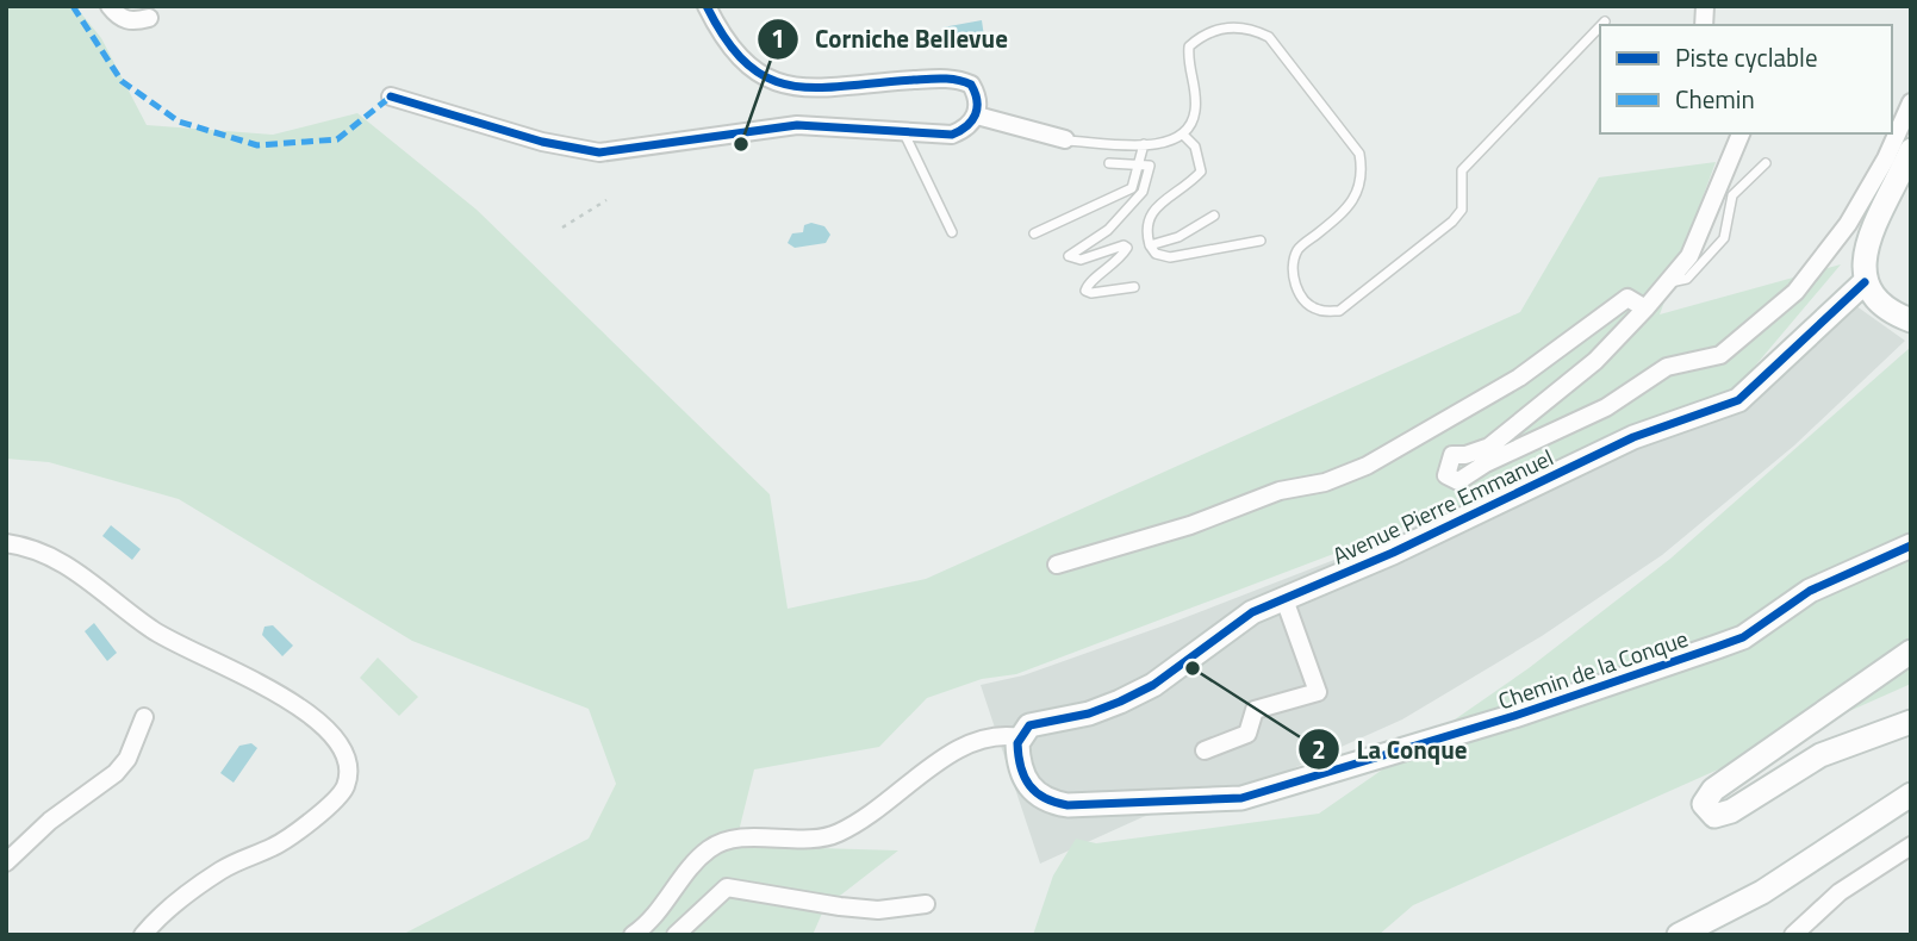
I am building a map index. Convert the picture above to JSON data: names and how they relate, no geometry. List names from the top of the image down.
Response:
{
  "streets": {
    "street": ["Avenue Pierre Emmanuel", "Chemin de la Conque"]
  },
  "crossings": [
    ["Avenue Pierre Emmanuel", "Chemin de la Conque"]
  ],
  "places": ["Corniche Bellevue", "La Conque"],
  "legend": ["Piste cyclable", "Chemin"]
}
